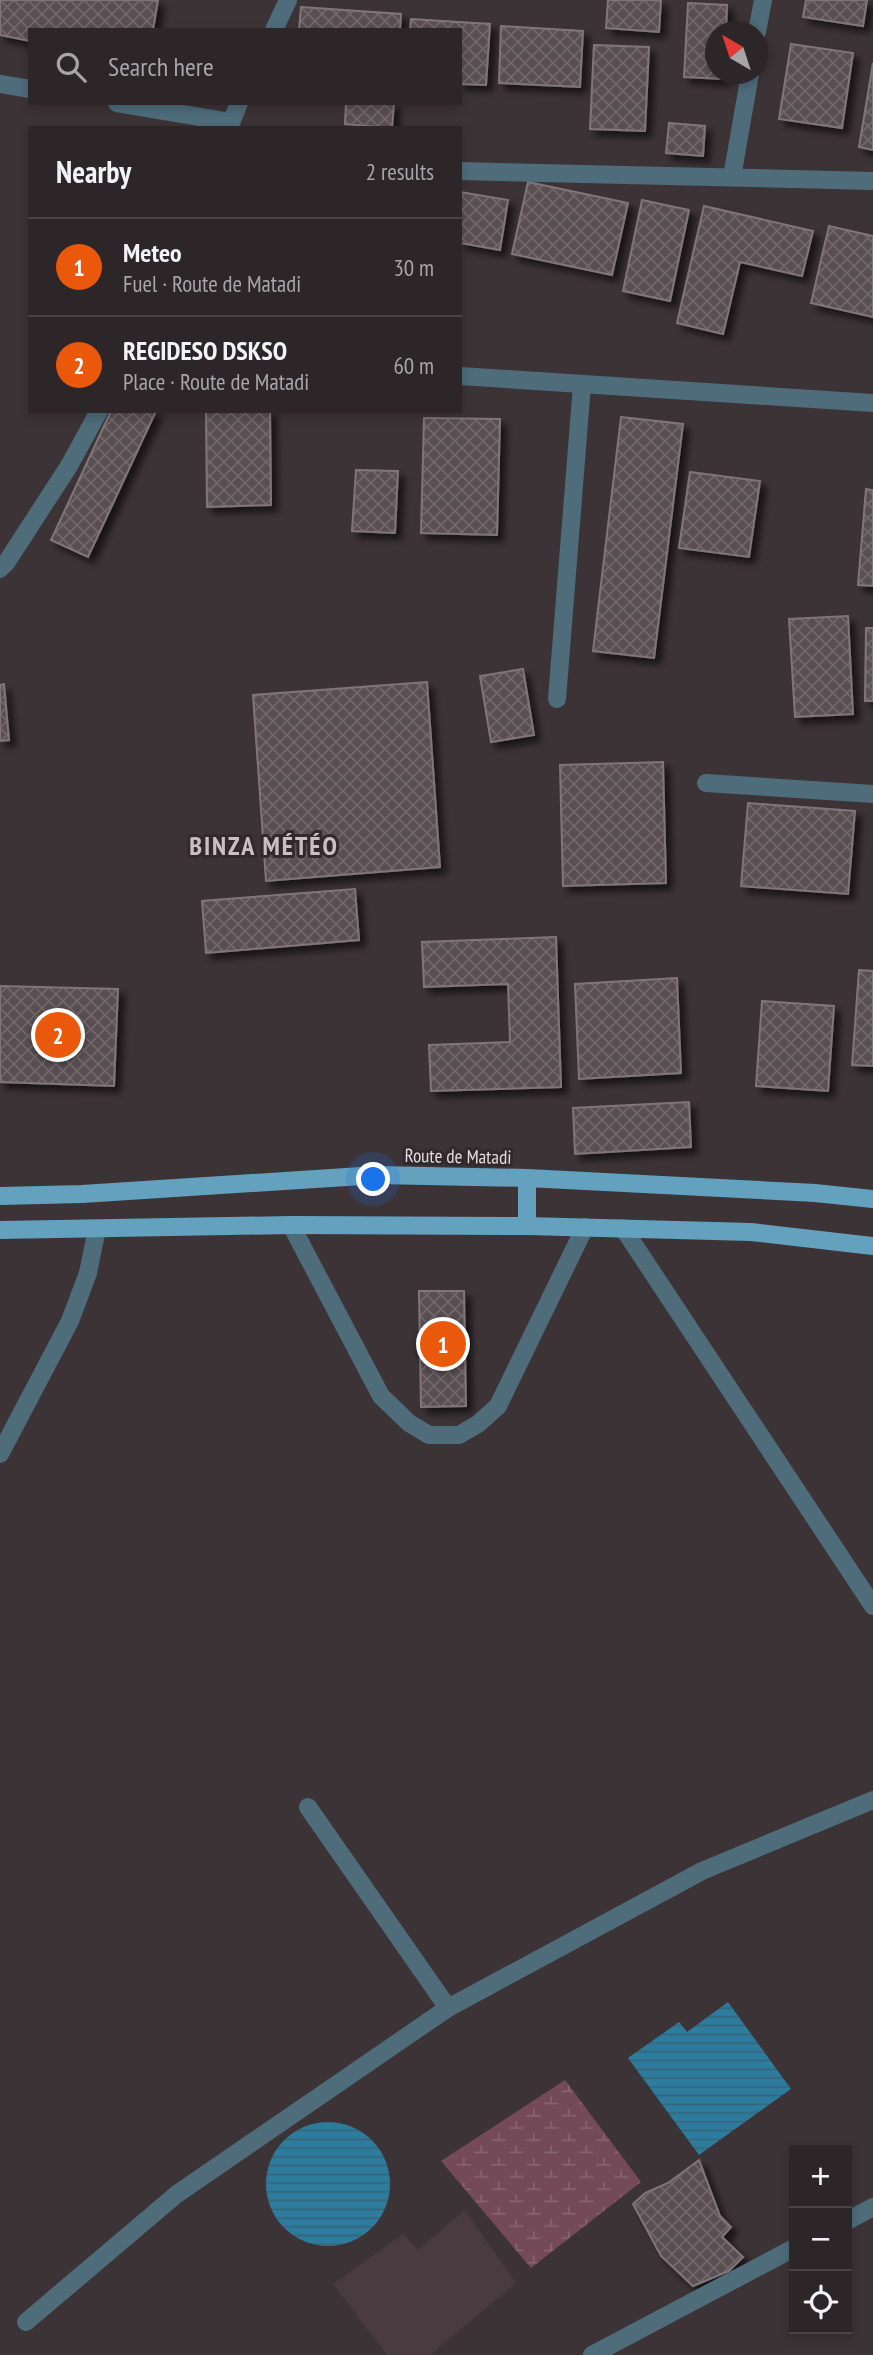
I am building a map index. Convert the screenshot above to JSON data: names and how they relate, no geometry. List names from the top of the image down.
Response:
{
  "streets": {
    "main road": ["Route de Matadi"]
  },
  "districts": ["BINZA MÉTÉO"],
  "north": "top left",
  "page": {
    "search": "Search here",
    "heading": ["Nearby", "2 results"],
    "list": [
      {
        "mark": "1",
        "name": "Meteo",
        "note": "Fuel · Route de Matadi",
        "value": "30 m"
      },
      {
        "mark": "2",
        "name": "REGIDESO DSKSO",
        "note": "Place · Route de Matadi",
        "value": "60 m"
      }
    ],
    "pins": ["2", "1"],
    "map_buttons": ["+", "−"]
  }
}
